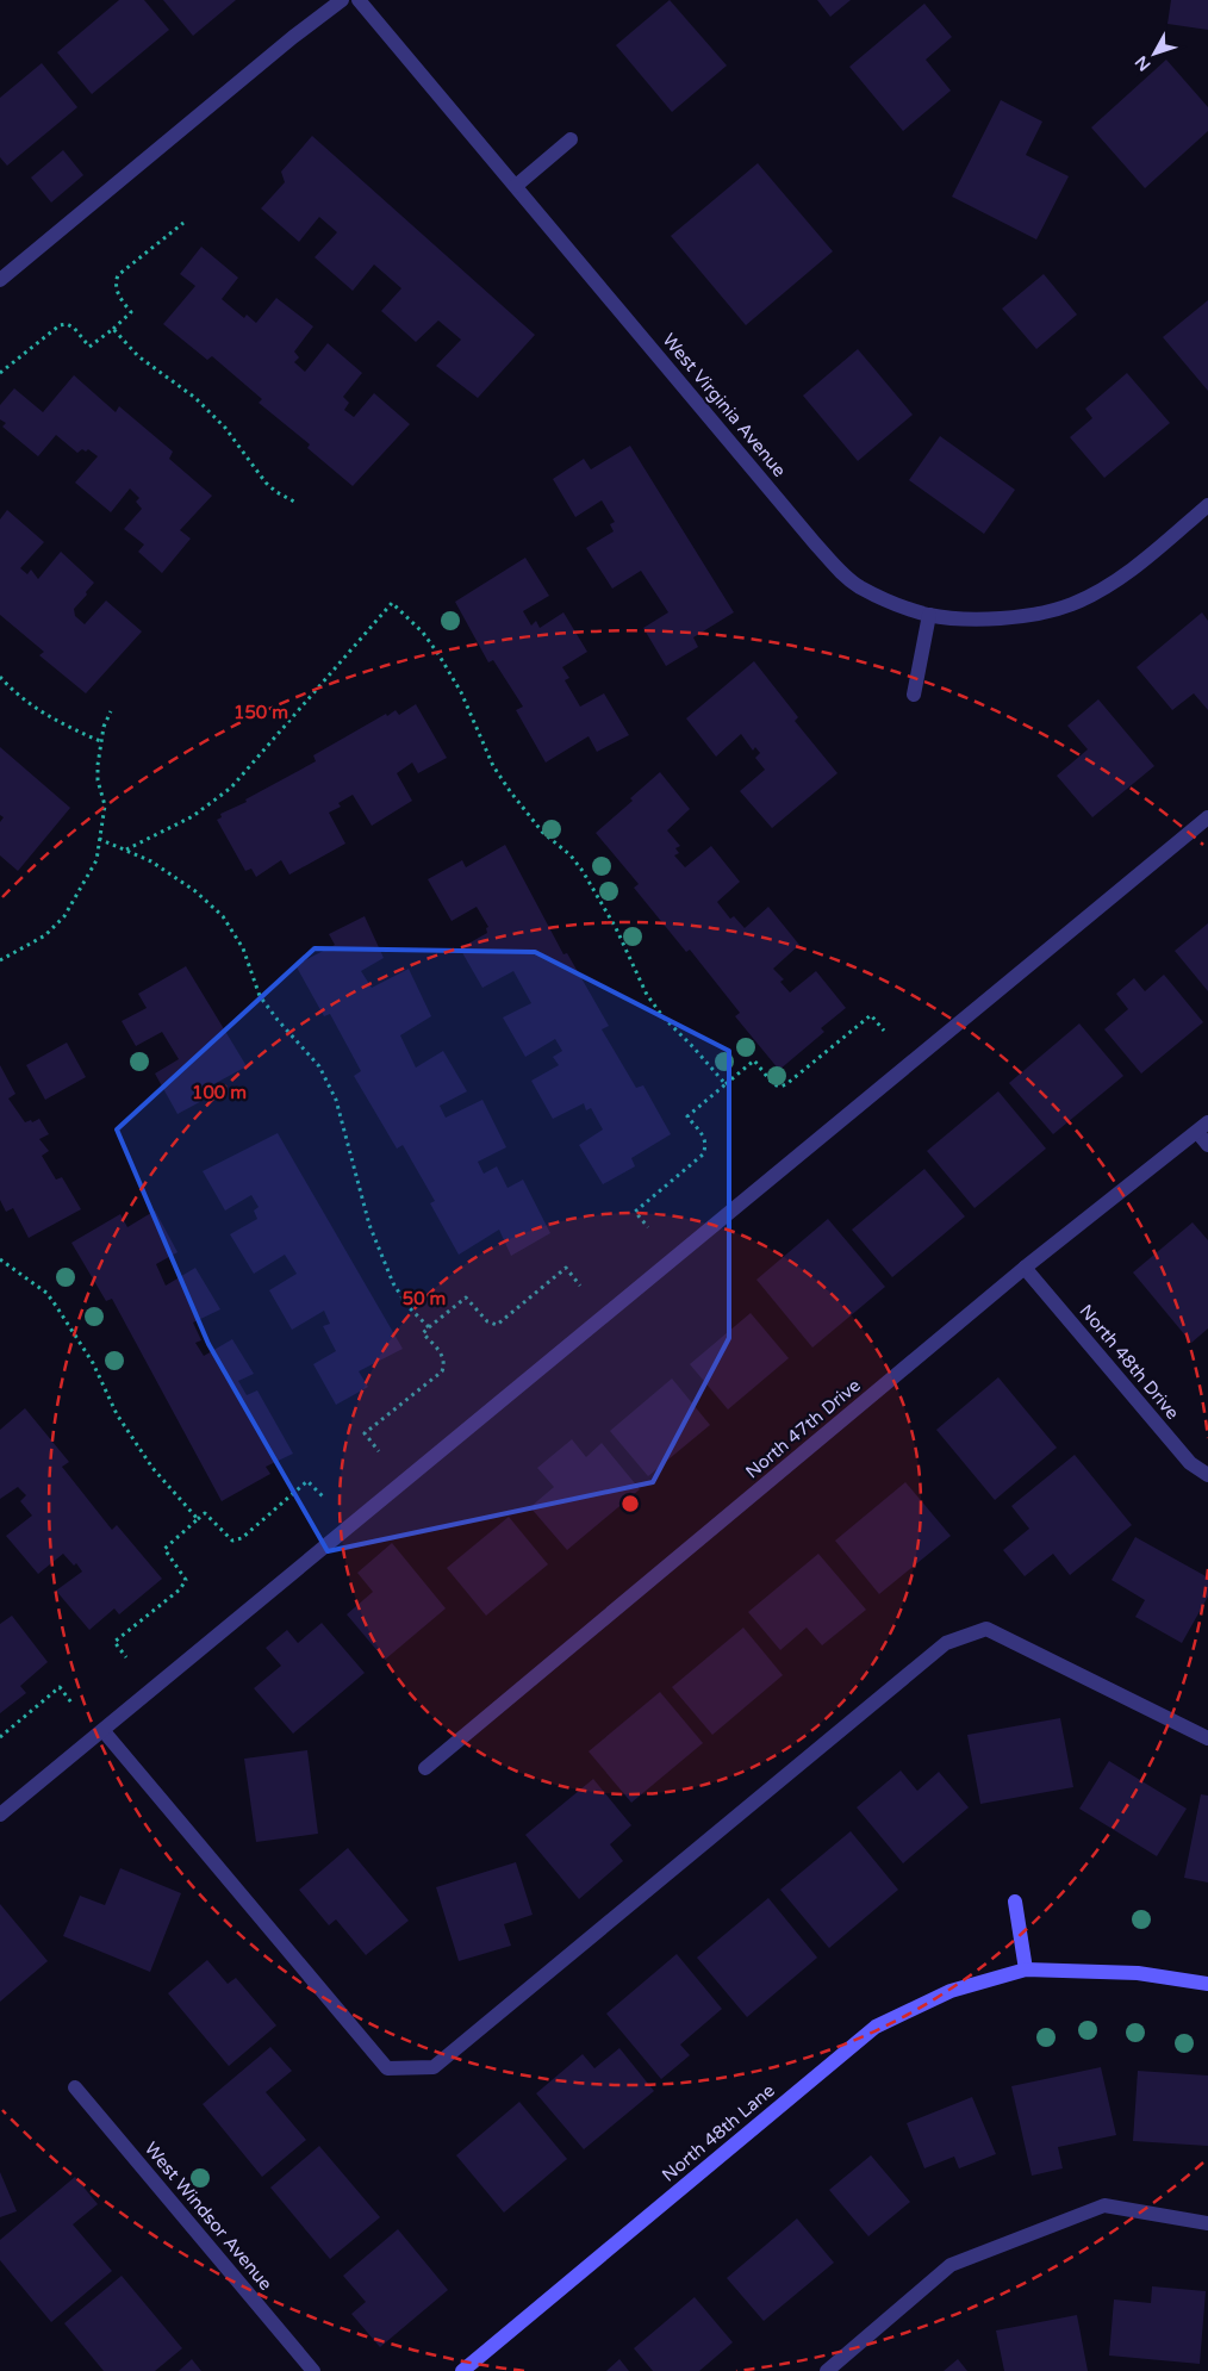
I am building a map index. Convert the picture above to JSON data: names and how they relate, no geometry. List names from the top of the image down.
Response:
{
  "streets": {
    "street": [
      "West Virginia Avenue",
      "North 48th Drive",
      "North 47th Drive",
      "North 48th Lane",
      "West Windsor Avenue"
    ]
  },
  "crossings": [
    ["North 48th Drive", "North 47th Drive"]
  ],
  "north": "bottom left",
  "rings": ["150 m", "100 m", "50 m"]
}
